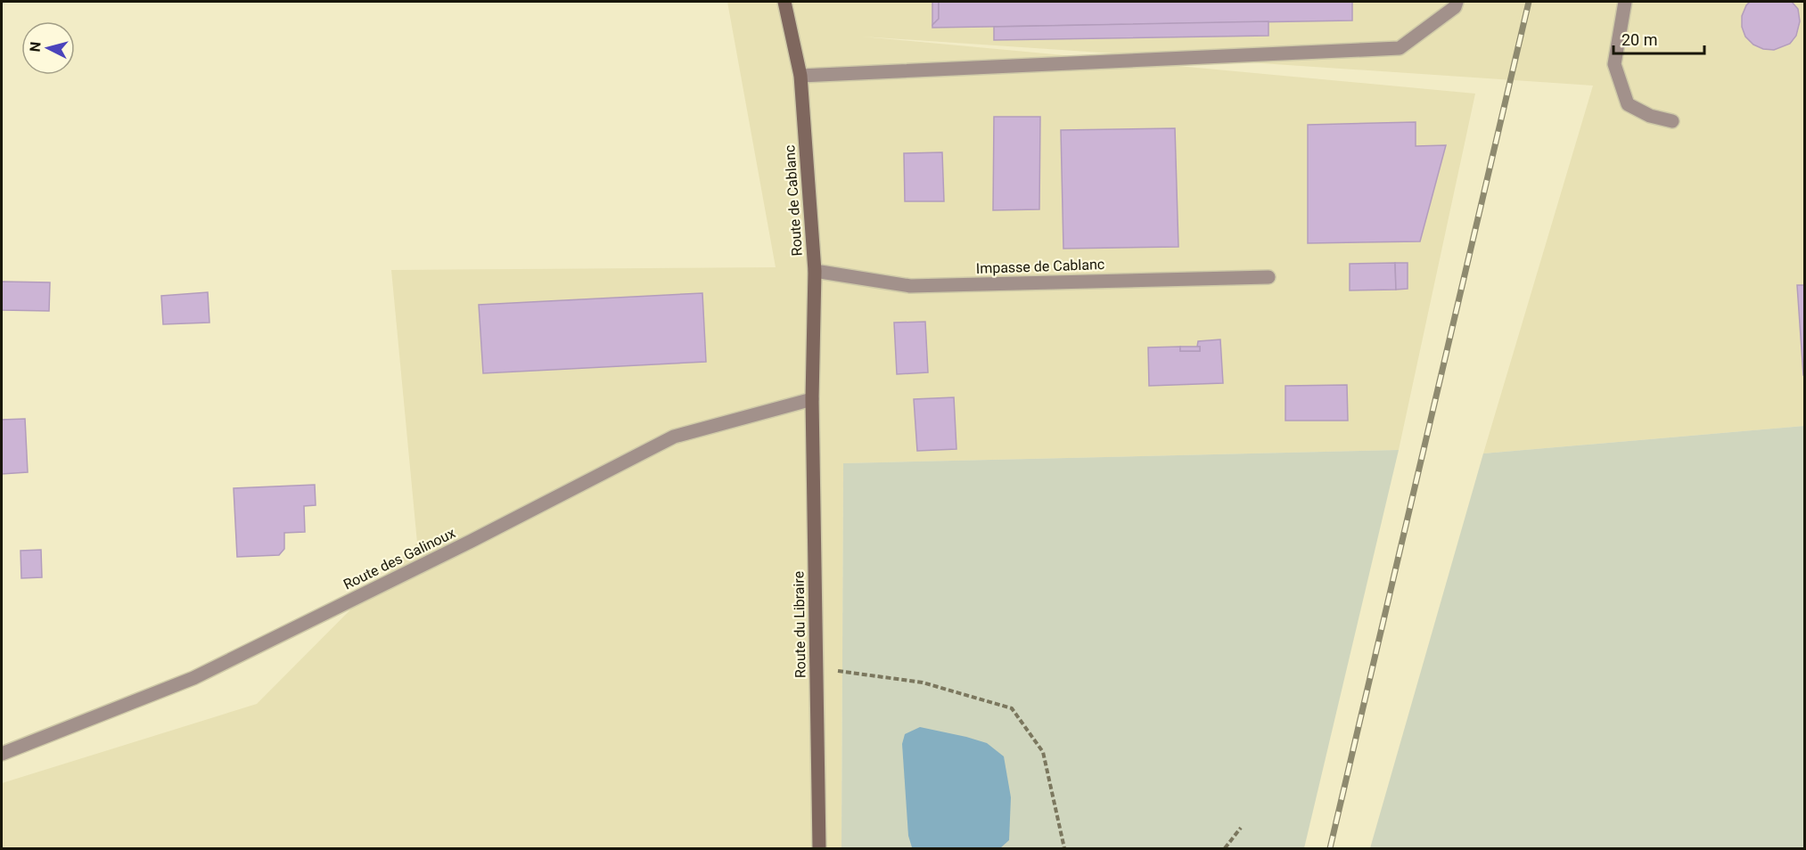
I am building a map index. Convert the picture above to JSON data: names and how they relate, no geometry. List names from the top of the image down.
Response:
{
  "streets": {
    "main road": ["Route de Cablanc", "Route du Libraire"],
    "street": ["Impasse de Cablanc", "Route des Galinoux"]
  },
  "crossings": [
    ["Route de Cablanc", "Impasse de Cablanc"],
    ["Route de Cablanc", "Route des Galinoux"],
    ["Route de Cablanc", "Route du Libraire"],
    ["Route des Galinoux", "Route du Libraire"]
  ],
  "scale_bar": "20 m",
  "north": "left"
}
